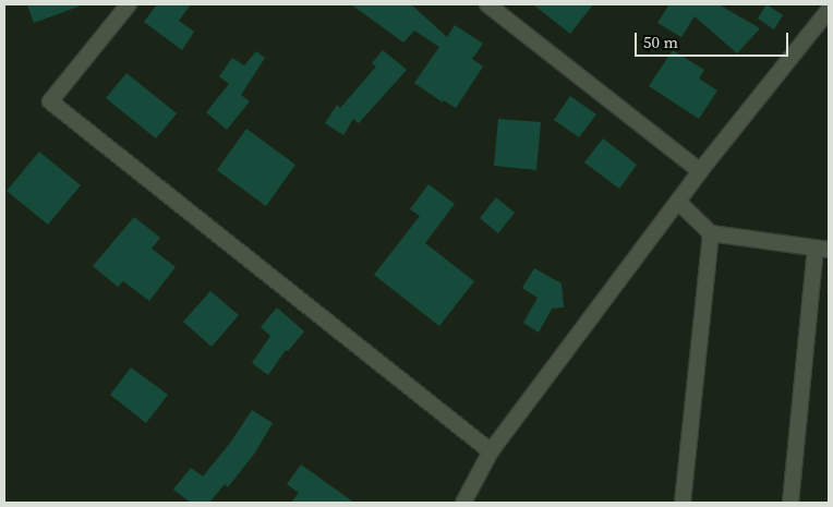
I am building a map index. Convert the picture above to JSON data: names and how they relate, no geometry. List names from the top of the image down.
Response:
{
  "scale_bar": "50 m"
}
